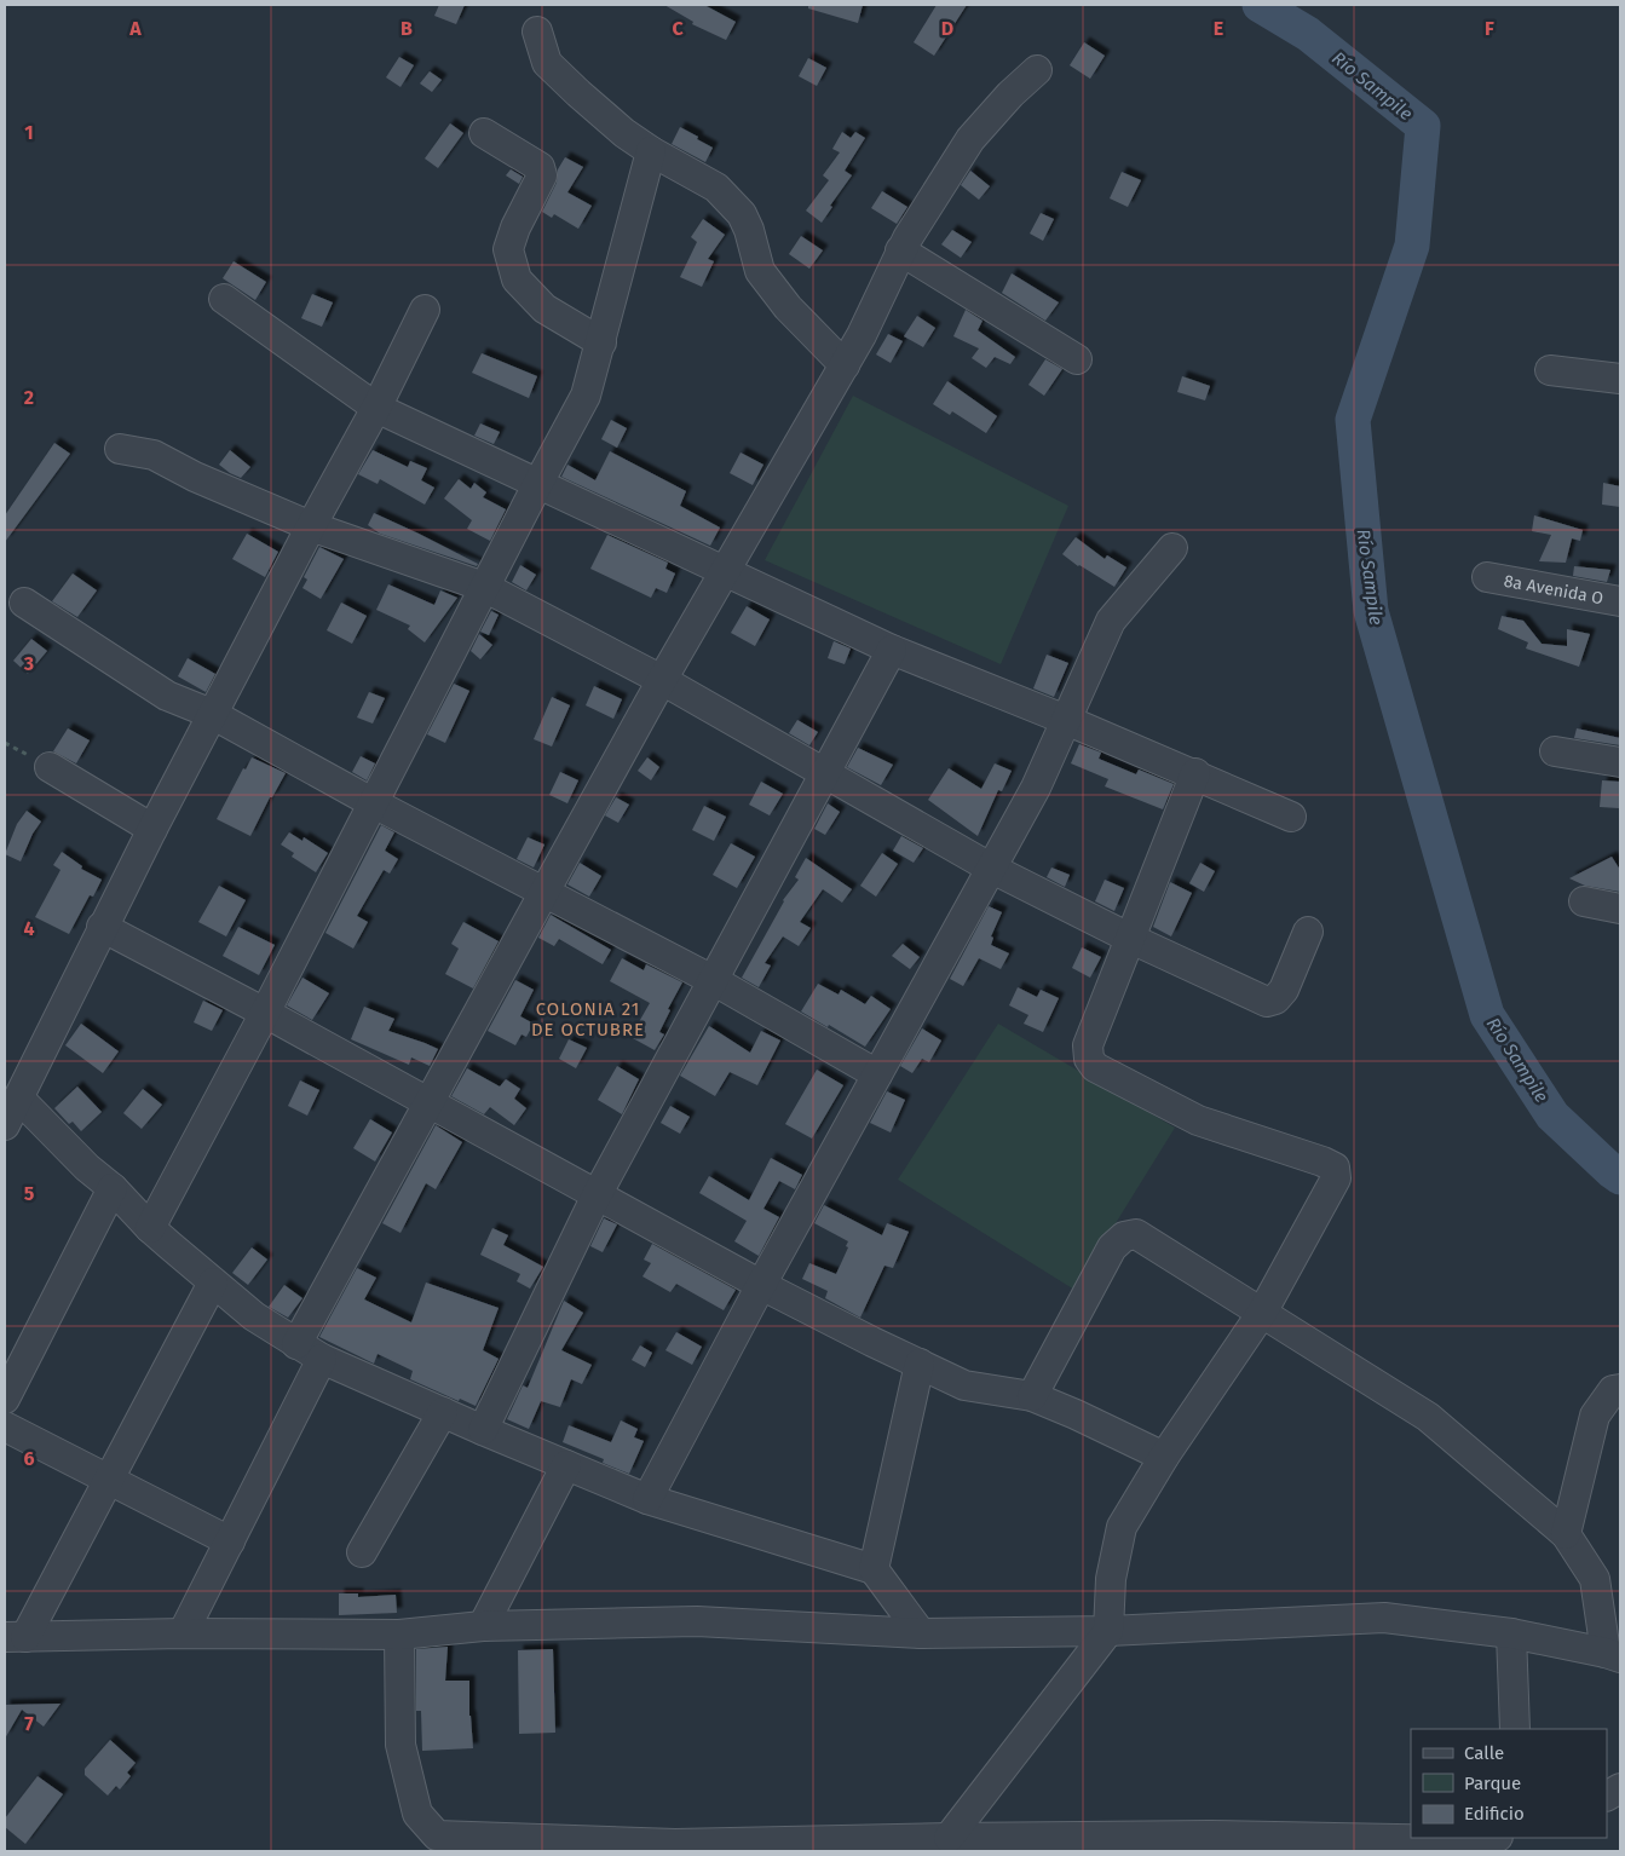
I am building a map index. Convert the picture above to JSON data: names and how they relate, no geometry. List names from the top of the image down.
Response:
{
  "streets": {
    "street": ["8a Avenida O"]
  },
  "districts": ["COLONIA 21 DE OCTUBRE"],
  "water": ["Río Sampile"],
  "legend": ["Calle", "Parque", "Edificio"],
  "grid": {
    "columns": [
      "A",
      "B",
      "C",
      "D",
      "E",
      "F"
    ],
    "rows": [
      "1",
      "2",
      "3",
      "4",
      "5",
      "6",
      "7"
    ]
  }
}
